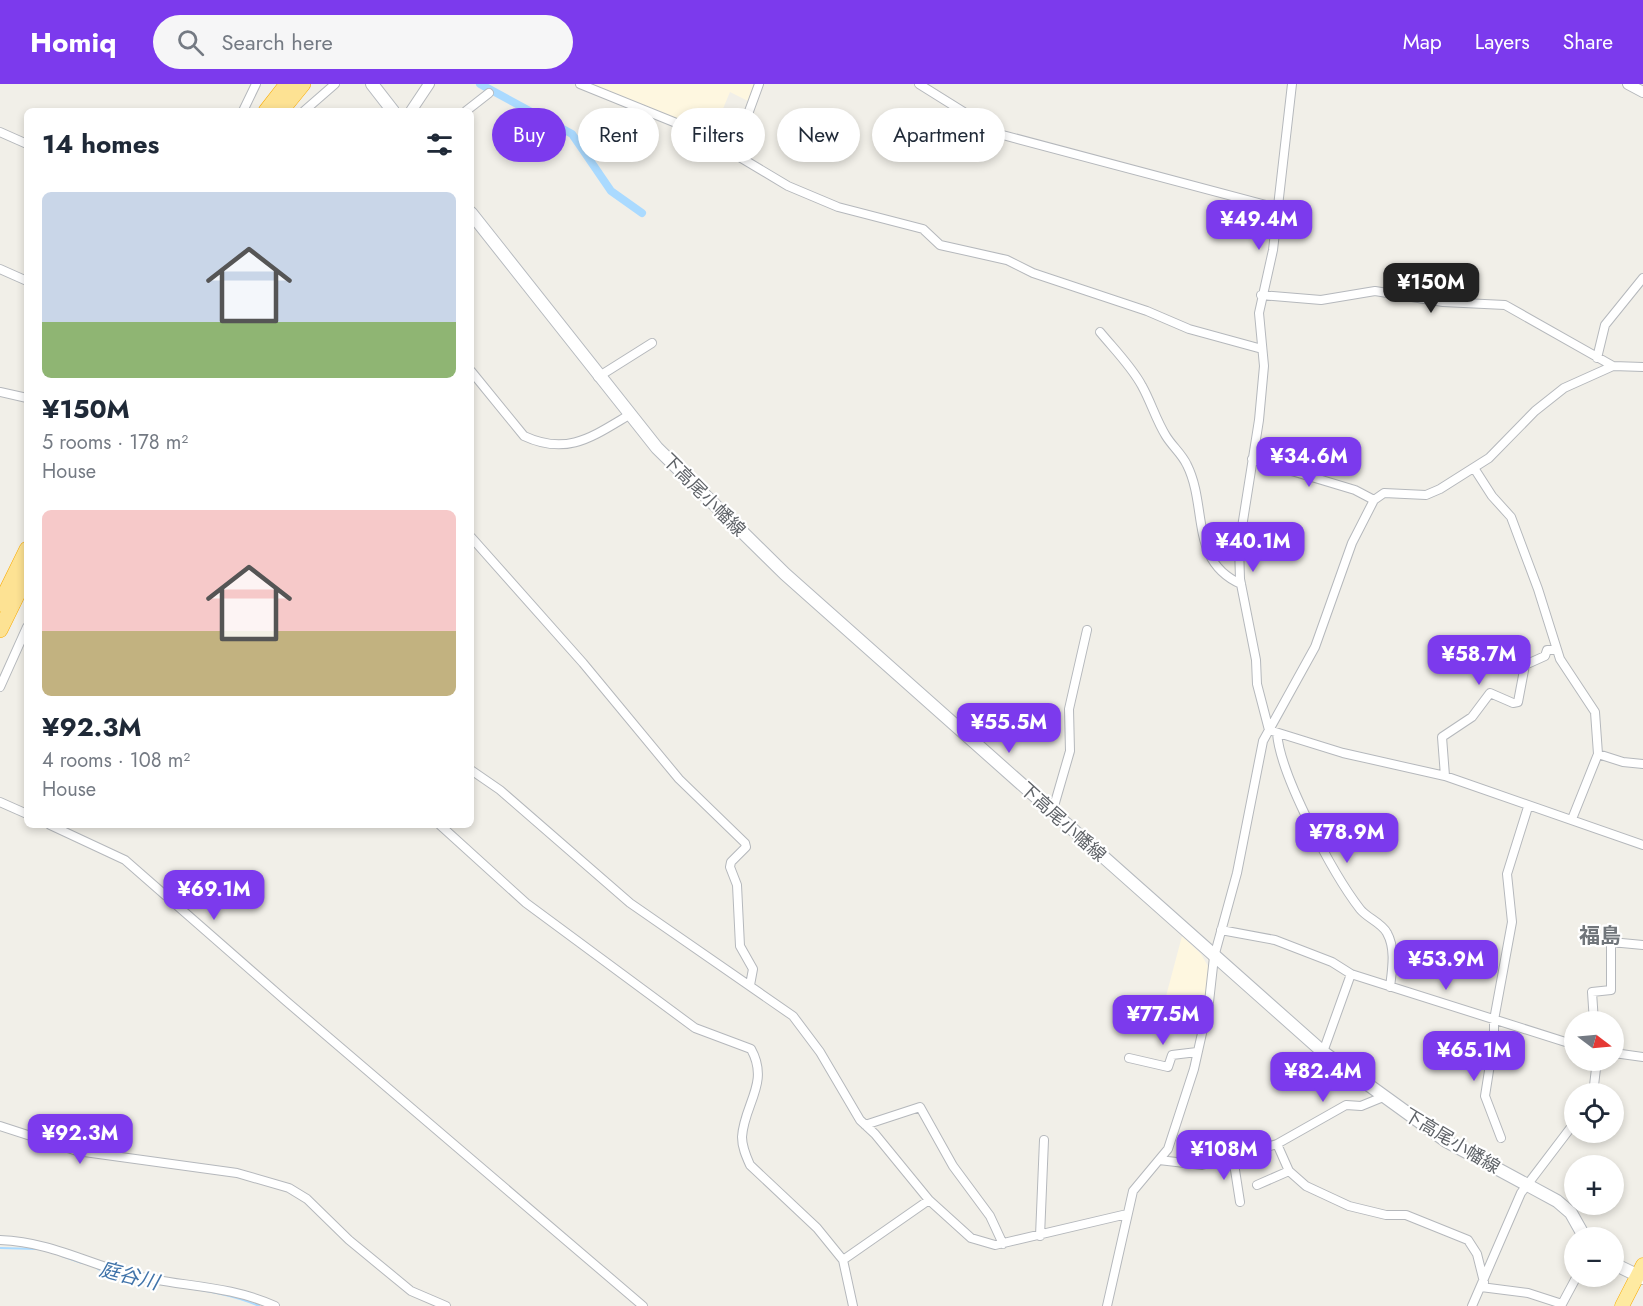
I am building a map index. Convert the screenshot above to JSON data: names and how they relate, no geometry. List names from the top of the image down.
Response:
{
  "streets": {
    "main road": ["下高尾小幡線"]
  },
  "districts": ["福島"],
  "water": ["庭谷川"],
  "north": "right",
  "page": {
    "header": "Homiq",
    "search": "Search here",
    "nav": ["Map", "Layers", "Share"],
    "chip": [
      "Buy",
      "Rent",
      "Filters",
      "New",
      "Apartment"
    ],
    "heading": "14 homes",
    "list": [
      {
        "name": "¥150M",
        "note": "5 rooms · 178 m² · House"
      },
      {
        "name": "¥92.3M",
        "note": "4 rooms · 108 m² · House"
      }
    ],
    "price": [
      "¥49.4M",
      "¥150M",
      "¥34.6M",
      "¥40.1M",
      "¥58.7M",
      "¥55.5M",
      "¥78.9M",
      "¥69.1M",
      "¥53.9M",
      "¥77.5M",
      "¥65.1M",
      "¥82.4M",
      "¥92.3M",
      "¥108M"
    ],
    "map_buttons": ["+", "−"]
  }
}
